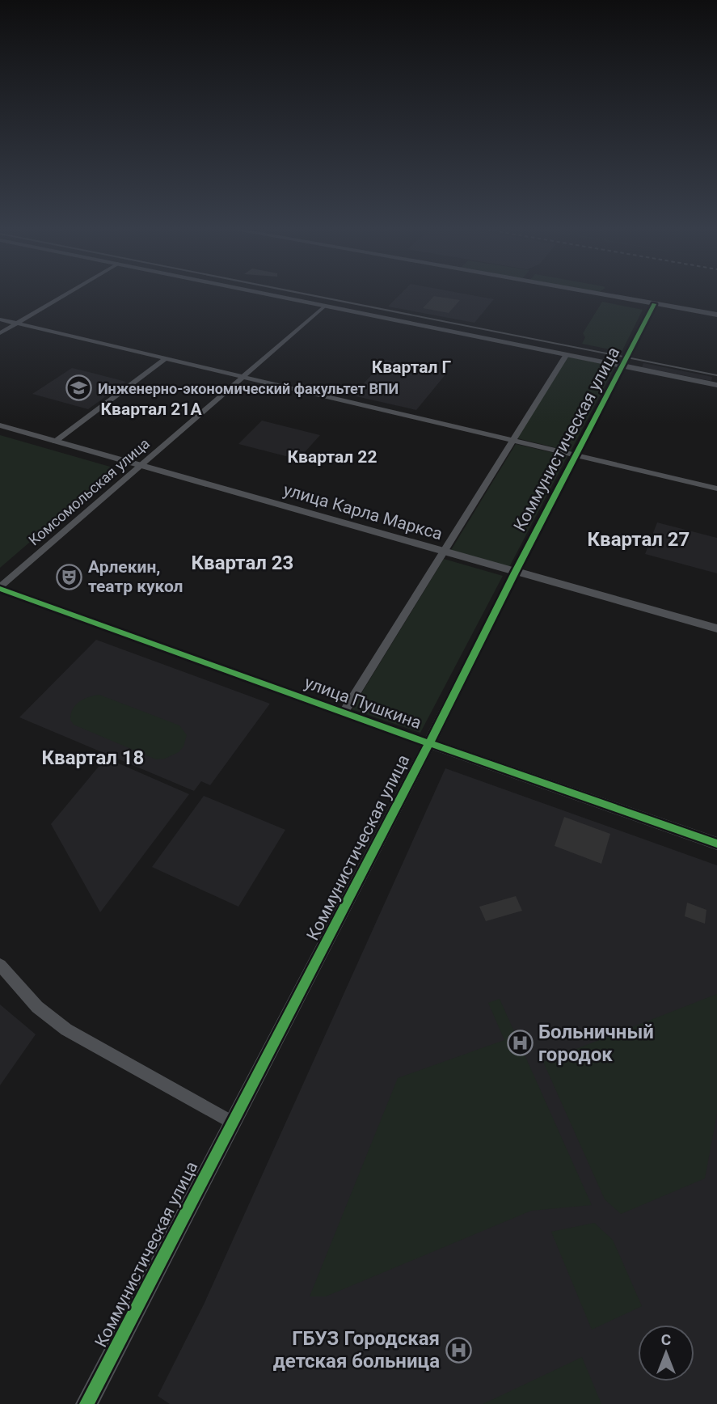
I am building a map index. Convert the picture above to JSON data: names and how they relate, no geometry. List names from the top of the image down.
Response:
{
  "streets": {
    "street": [
      "Коммунистическая улица",
      "Комсомольская улица",
      "улица Карла Маркса",
      "улица Пушкина"
    ]
  },
  "crossings": [
    ["Коммунистическая улица", "улица Карла Маркса"],
    ["Коммунистическая улица", "улица Пушкина"],
    ["Комсомольская улица", "улица Карла Маркса"],
    ["Комсомольская улица", "улица Пушкина"]
  ],
  "districts": [
    "Квартал Г",
    "Квартал 21А",
    "Квартал 22",
    "Квартал 27",
    "Квартал 23",
    "Квартал 18"
  ],
  "places": {
    "school or university": ["Инженерно-экономический факультет ВПИ"],
    "theatre": ["Арлекин, театр кукол"],
    "hospital": ["Больничный городок", "ГБУЗ Городская детская больница"]
  },
  "north": "top"
}
